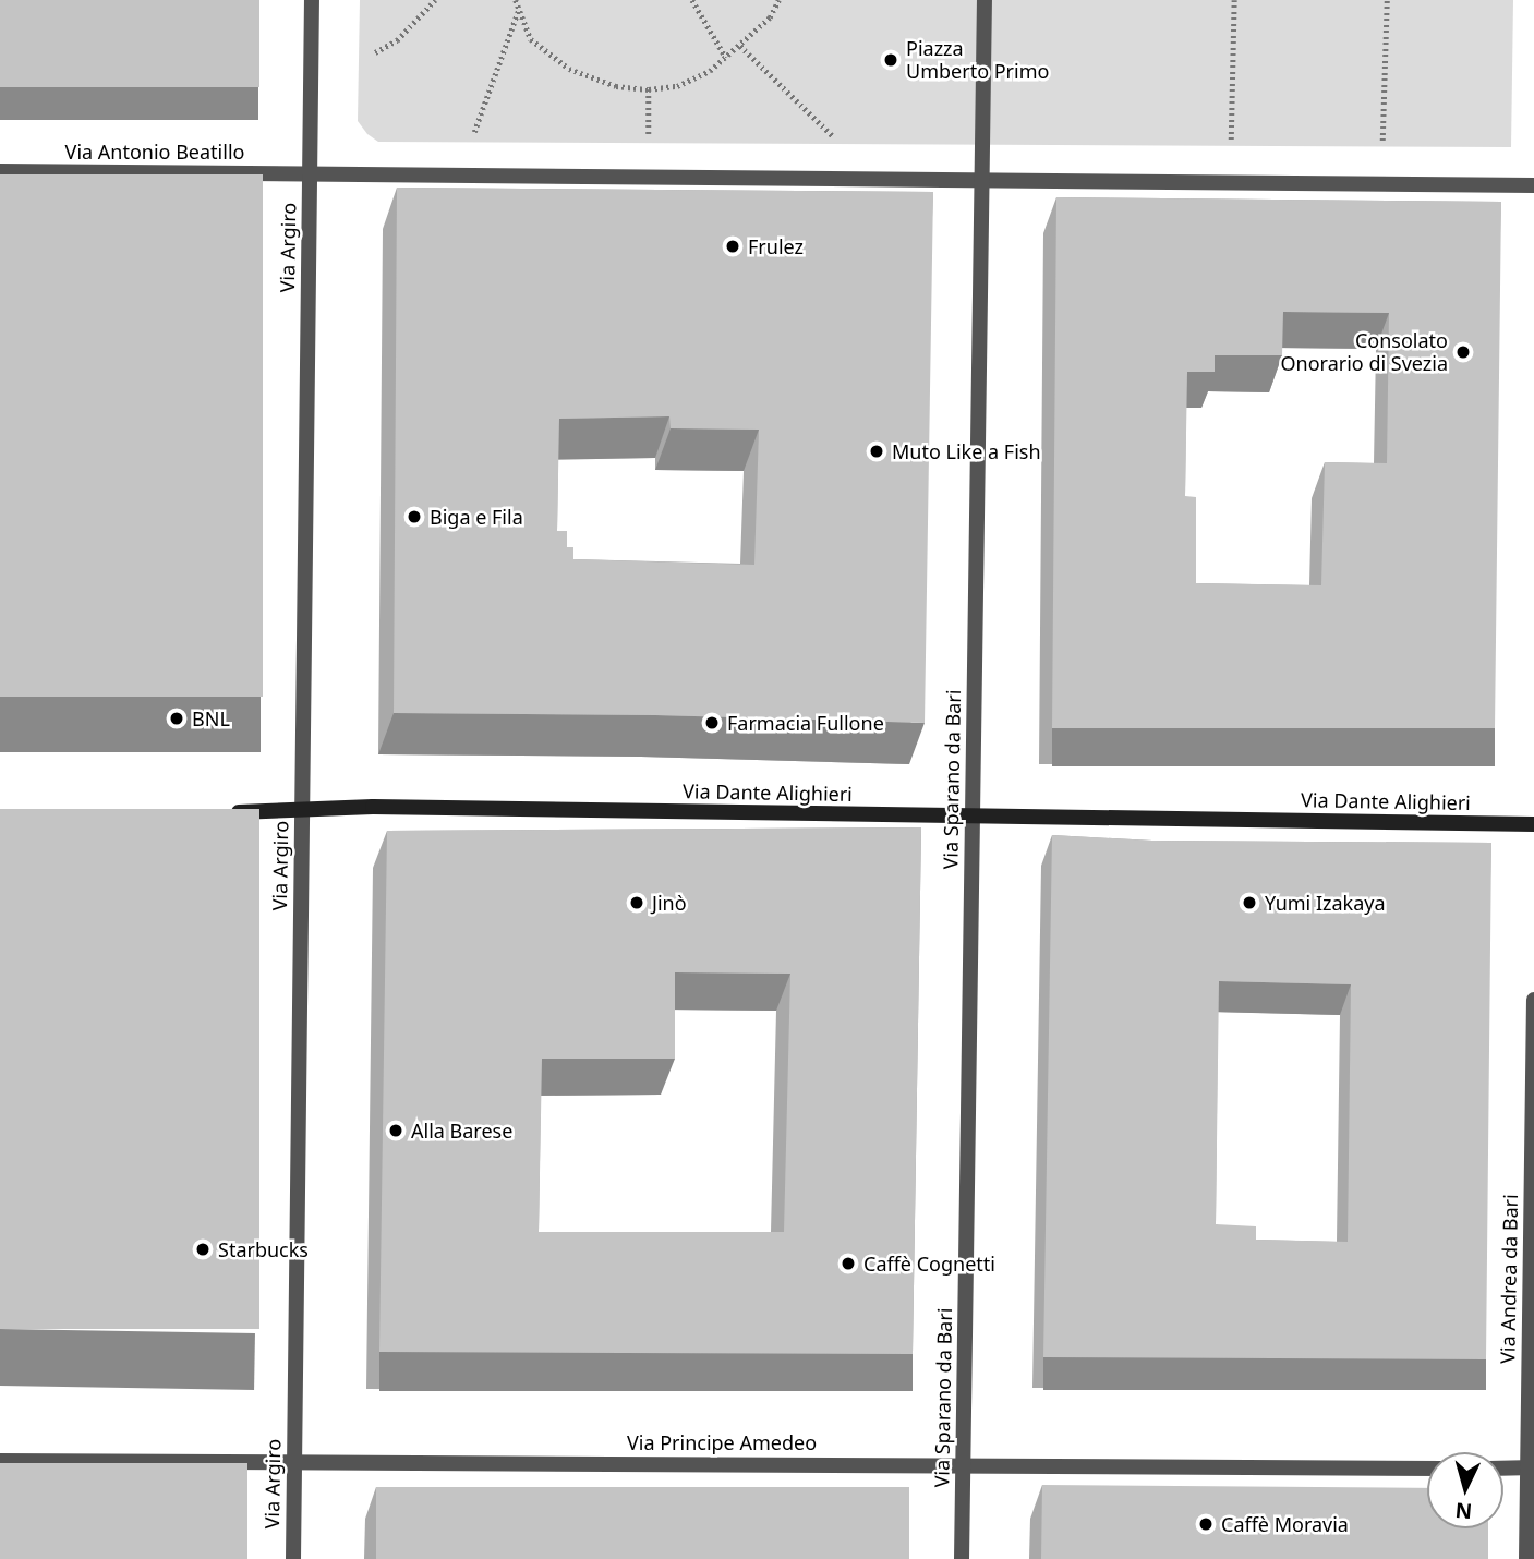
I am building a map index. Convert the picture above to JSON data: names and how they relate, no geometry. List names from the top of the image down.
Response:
{
  "streets": {
    "street": [
      "Via Antonio Beatillo",
      "Via Argiro",
      "Via Sparano da Bari",
      "Via Dante Alighieri",
      "Via Andrea da Bari",
      "Via Principe Amedeo"
    ]
  },
  "crossings": [
    ["Via Antonio Beatillo", "Via Argiro"],
    ["Via Argiro", "Via Dante Alighieri"],
    ["Via Argiro", "Via Principe Amedeo"],
    ["Via Sparano da Bari", "Via Dante Alighieri"],
    ["Via Sparano da Bari", "Via Principe Amedeo"]
  ],
  "places": [
    "Piazza Umberto Primo",
    "Frulez",
    "Consolato Onorario di Svezia",
    "Muto Like a Fish",
    "Biga e Fila",
    "BNL",
    "Farmacia Fullone",
    "Jinò",
    "Yumi Izakaya",
    "Alla Barese",
    "Starbucks",
    "Caffè Cognetti",
    "Caffè Moravia"
  ],
  "north": "bottom"
}
